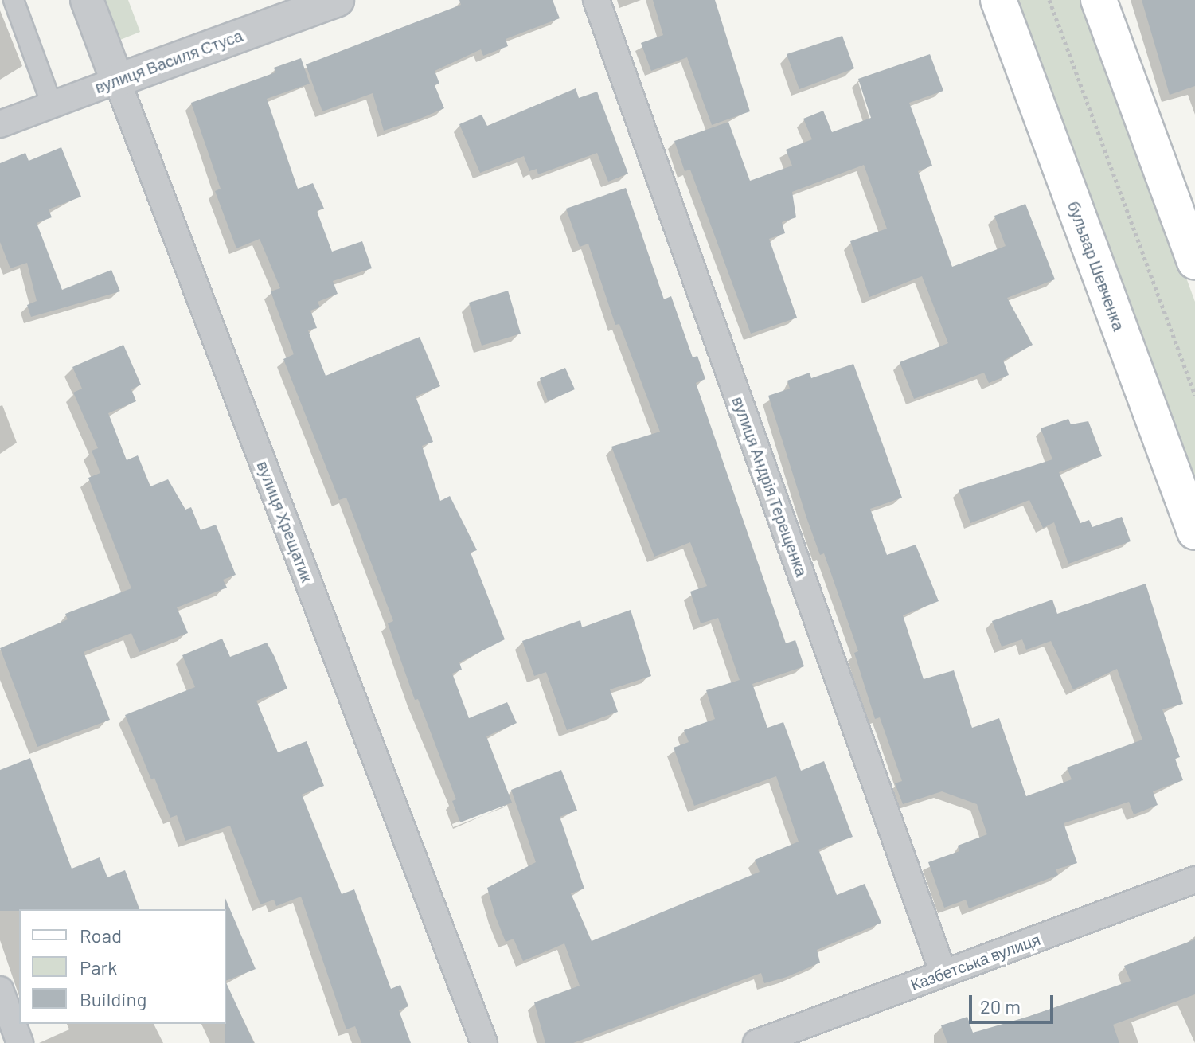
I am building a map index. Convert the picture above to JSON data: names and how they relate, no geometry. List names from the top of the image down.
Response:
{
  "streets": {
    "main road": ["бульвар Шевченка"],
    "street": [
      "вулиця Василя Стуса",
      "вулиця Андрія Терещенка",
      "вулиця Хрещатик",
      "Казбетська вулиця"
    ]
  },
  "crossings": [
    ["вулиця Василя Стуса", "вулиця Хрещатик"],
    ["вулиця Андрія Терещенка", "Казбетська вулиця"]
  ],
  "legend": ["Road", "Park", "Building"],
  "scale_bar": "20 m"
}
